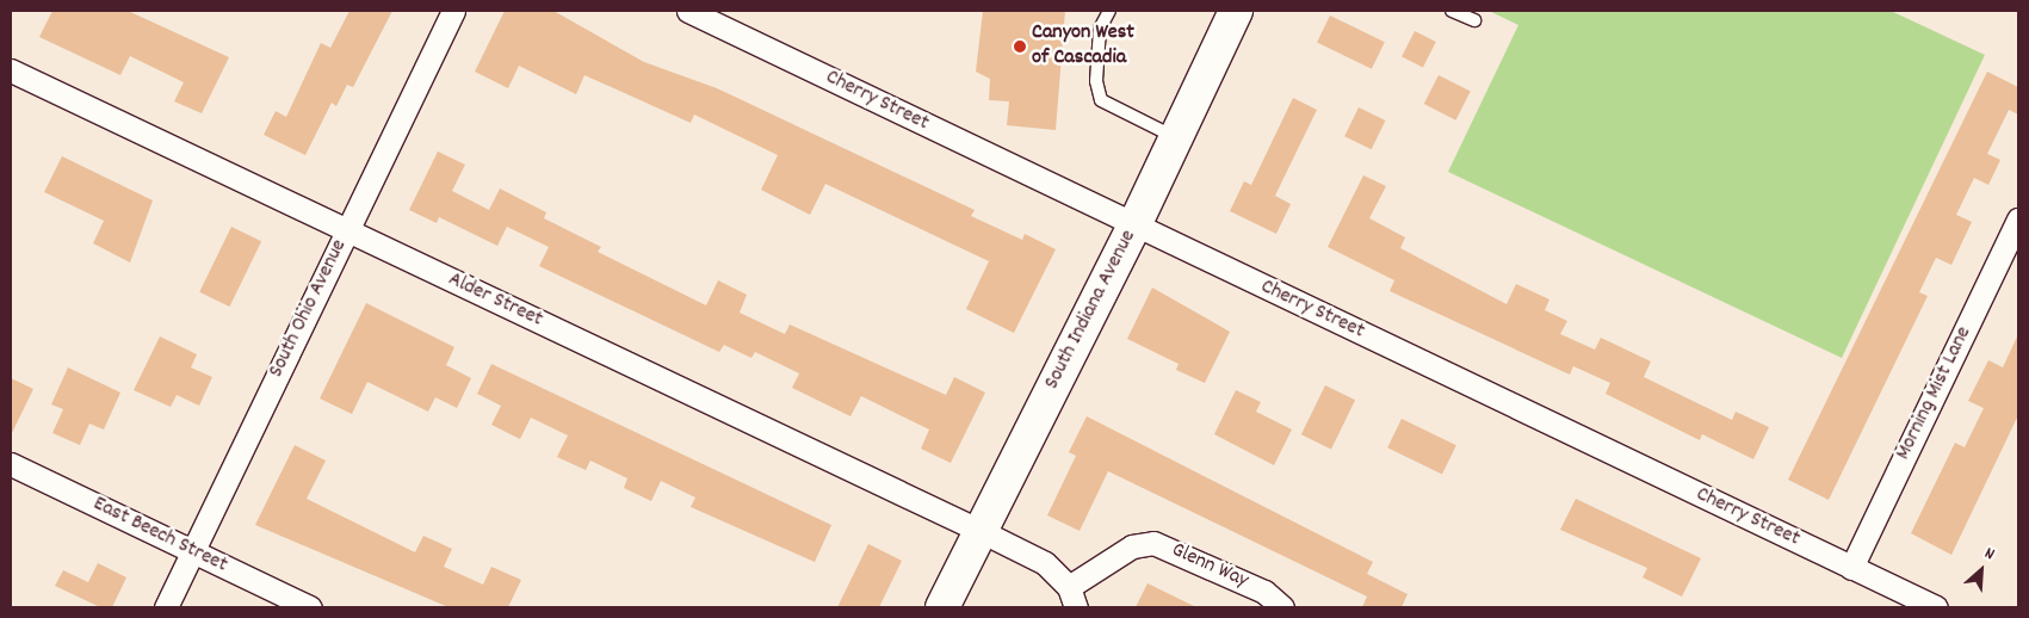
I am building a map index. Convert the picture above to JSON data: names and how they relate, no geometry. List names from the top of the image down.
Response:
{
  "streets": {
    "main road": ["South Indiana Avenue"],
    "street": [
      "Cherry Street",
      "Alder Street",
      "South Ohio Avenue",
      "Morning Mist Lane",
      "East Beech Street",
      "Glenn Way"
    ]
  },
  "crossings": [
    ["Cherry Street", "South Indiana Avenue"],
    ["Cherry Street", "Morning Mist Lane"],
    ["Alder Street", "South Ohio Avenue"],
    ["Alder Street", "South Indiana Avenue"],
    ["Alder Street", "Glenn Way"],
    ["South Ohio Avenue", "East Beech Street"]
  ],
  "places": ["Canyon West of Cascadia"],
  "north": "top right"
}
